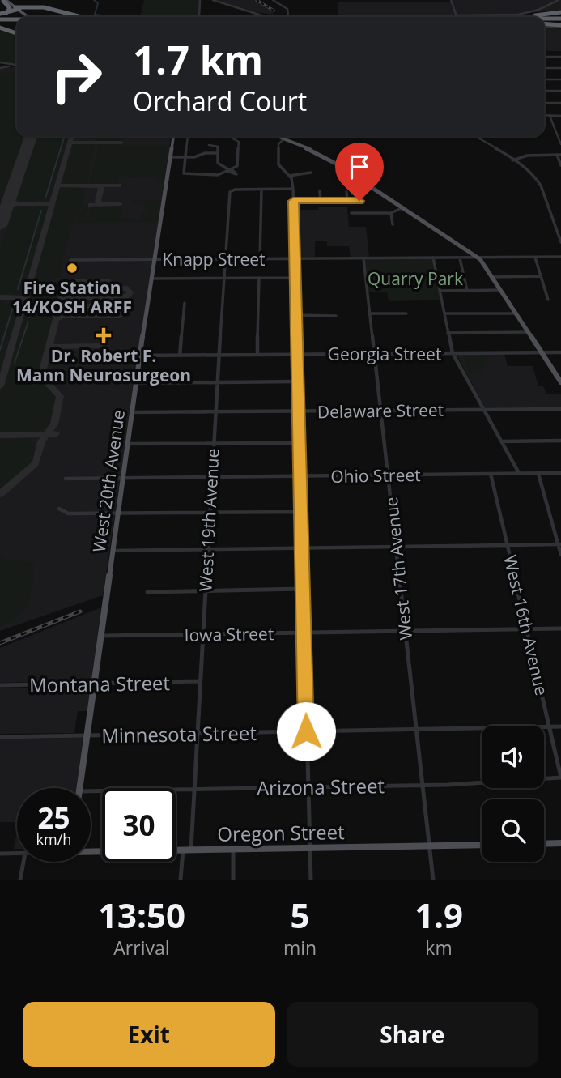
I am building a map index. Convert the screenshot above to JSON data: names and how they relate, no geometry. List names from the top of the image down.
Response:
{
  "streets": {
    "main road": ["West 20th Avenue", "Oregon Street"],
    "street": [
      "Knapp Street",
      "Georgia Street",
      "Delaware Street",
      "Ohio Street",
      "West 19th Avenue",
      "West 17th Avenue",
      "West 16th Avenue",
      "Iowa Street",
      "Montana Street",
      "Minnesota Street",
      "Arizona Street"
    ]
  },
  "crossings": [
    ["Knapp Street", "West 20th Avenue"],
    ["Knapp Street", "West 19th Avenue"],
    ["Knapp Street", "West 17th Avenue"],
    ["Georgia Street", "West 20th Avenue"],
    ["Georgia Street", "West 19th Avenue"],
    ["Georgia Street", "West 17th Avenue"],
    ["Delaware Street", "West 20th Avenue"],
    ["Delaware Street", "West 19th Avenue"],
    ["Delaware Street", "West 17th Avenue"],
    ["Ohio Street", "West 20th Avenue"],
    ["Ohio Street", "West 19th Avenue"],
    ["Ohio Street", "West 17th Avenue"],
    ["Ohio Street", "West 16th Avenue"],
    ["West 20th Avenue", "Iowa Street"],
    ["West 20th Avenue", "Montana Street"],
    ["West 20th Avenue", "Minnesota Street"],
    ["West 19th Avenue", "Iowa Street"],
    ["West 19th Avenue", "Montana Street"],
    ["West 19th Avenue", "Minnesota Street"],
    ["West 19th Avenue", "Arizona Street"],
    ["West 19th Avenue", "Oregon Street"],
    ["West 17th Avenue", "Iowa Street"],
    ["West 17th Avenue", "Minnesota Street"],
    ["West 17th Avenue", "Arizona Street"],
    ["West 17th Avenue", "Oregon Street"],
    ["West 16th Avenue", "Iowa Street"],
    ["West 16th Avenue", "Minnesota Street"],
    ["West 16th Avenue", "Arizona Street"]
  ],
  "parks": ["Quarry Park"],
  "places": {
    "other": ["Fire Station 14/KOSH ARFF"],
    "health": ["Dr. Robert F. Mann Neurosurgeon"]
  },
  "page": {
    "turn": ["1.7 km", "Orchard Court"],
    "speed": "25 km/h",
    "limit": "30",
    "eta": [
      "13:50",
      "Arrival",
      "5",
      "min",
      "1.9",
      "km"
    ],
    "buttons": ["Exit", "Share"]
  }
}
